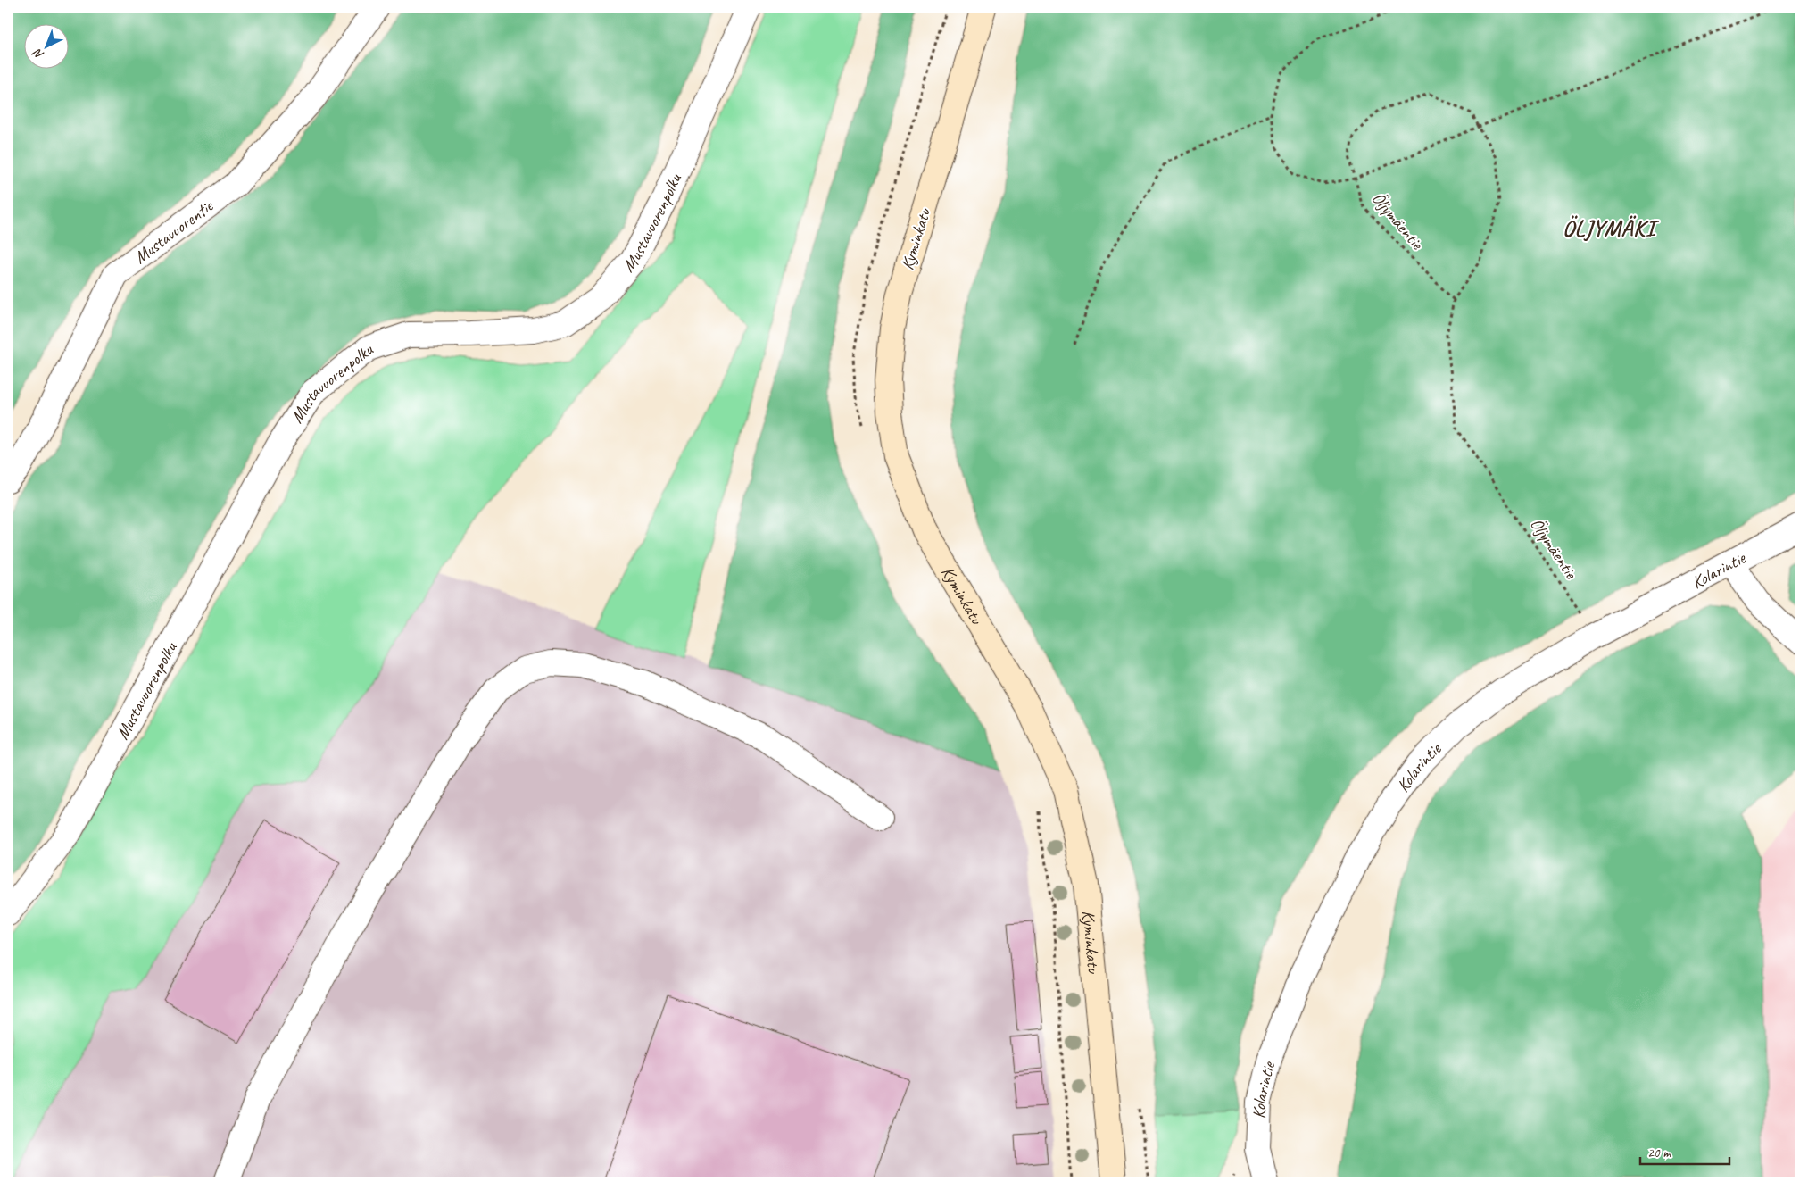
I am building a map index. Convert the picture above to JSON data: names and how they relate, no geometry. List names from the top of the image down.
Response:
{
  "streets": {
    "street": [
      "Mustavuorenpolku",
      "Mustavuorentie",
      "Kyminkatu",
      "Kolarintie"
    ],
    "path": ["Öljymäentie"]
  },
  "crossings": [
    ["Öljymäentie", "Kolarintie"]
  ],
  "districts": ["ÖLJYMÄKI"],
  "scale_bar": "20 m",
  "north": "bottom left"
}
